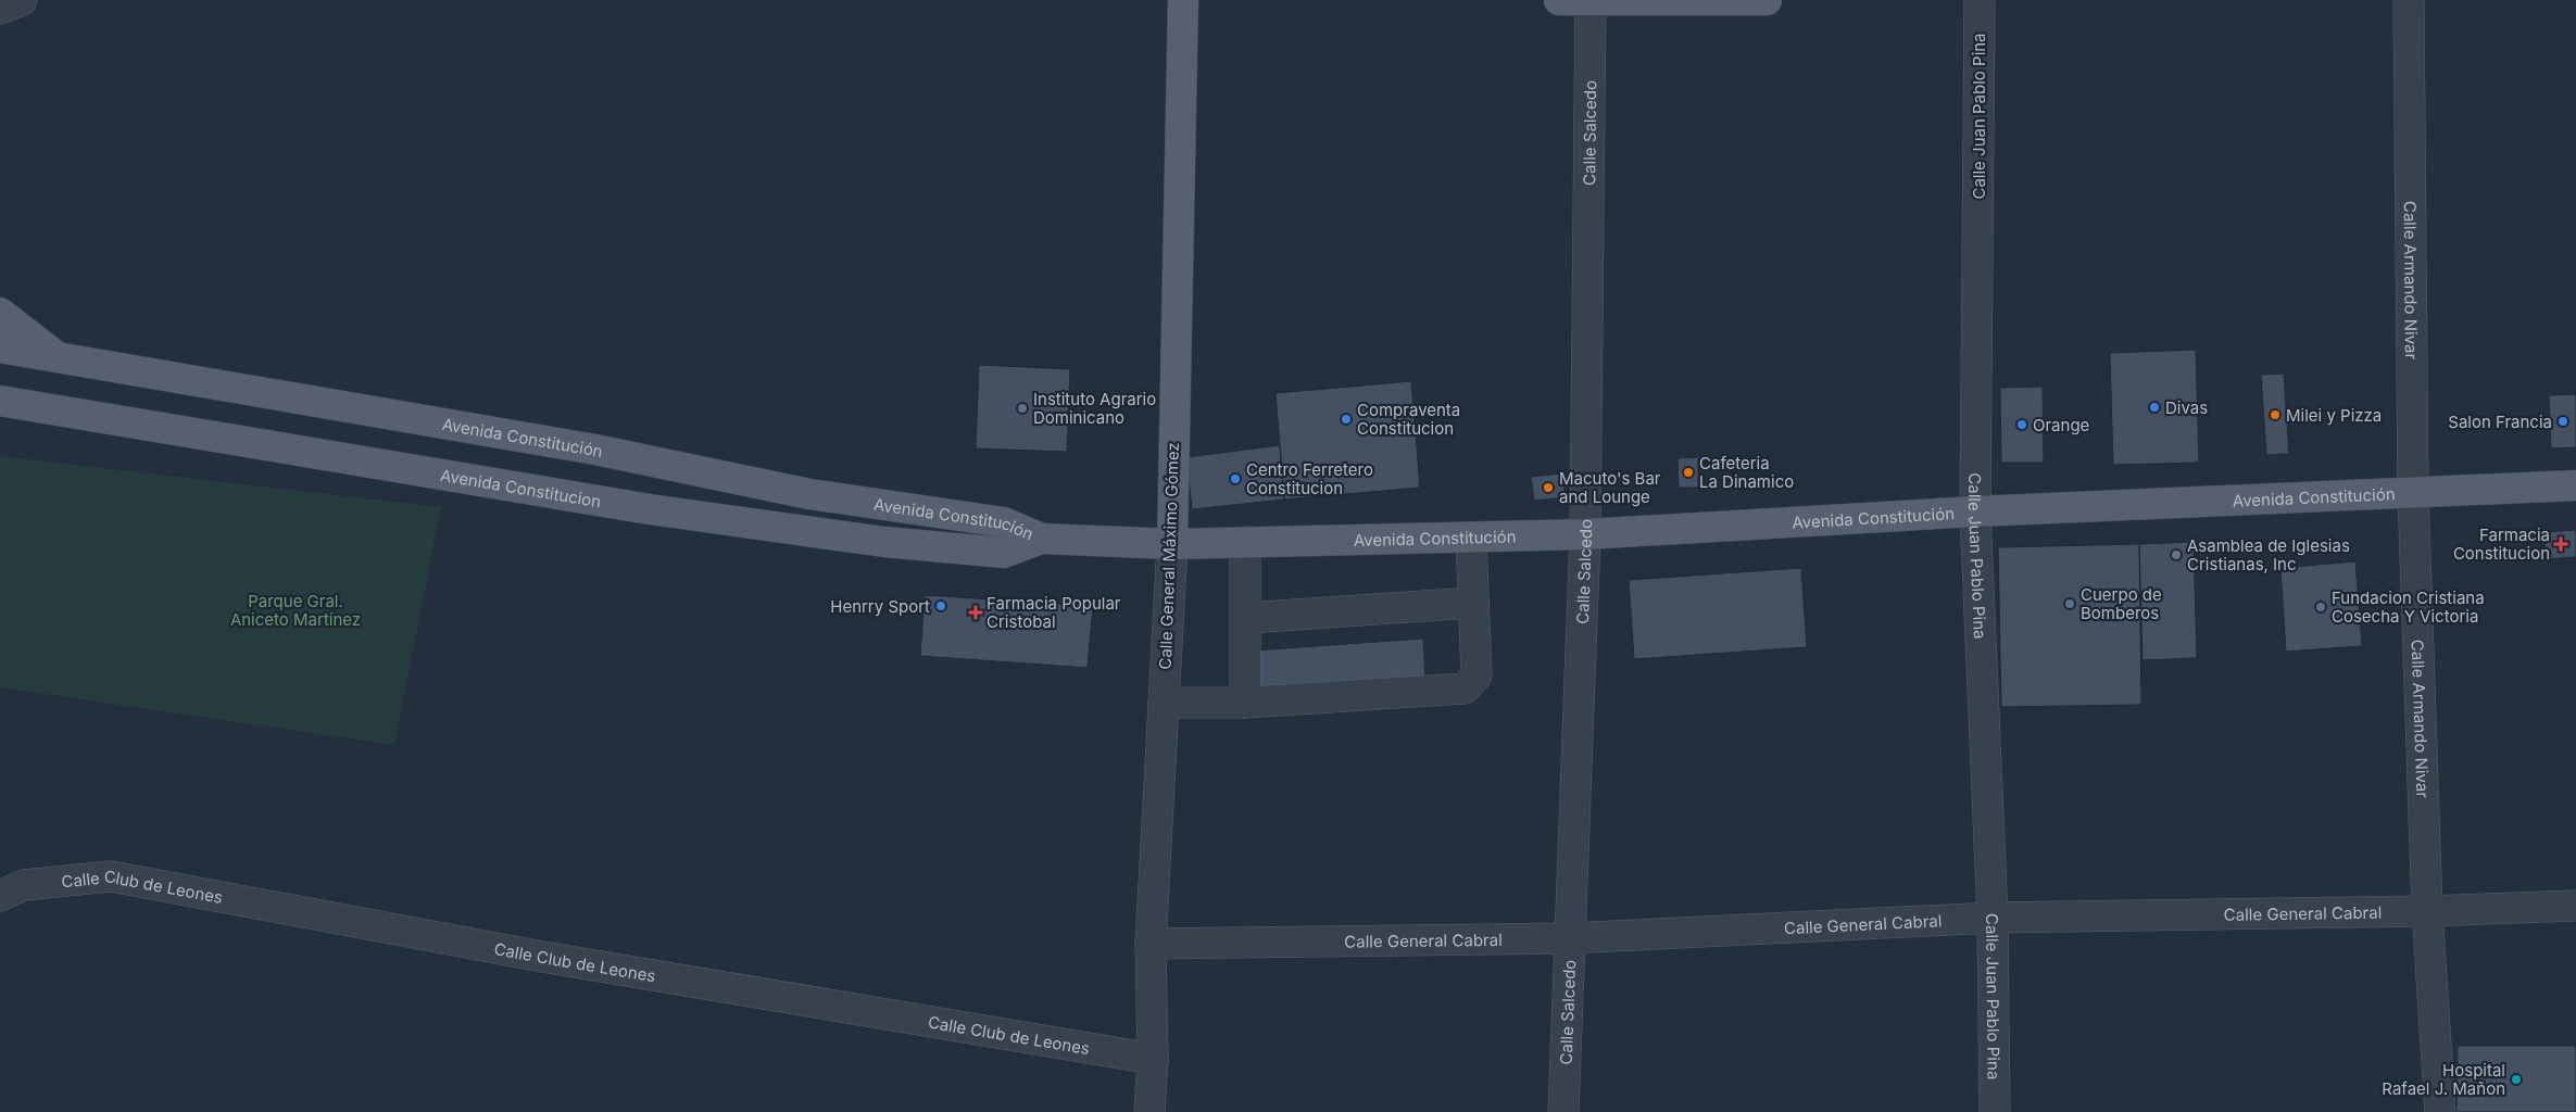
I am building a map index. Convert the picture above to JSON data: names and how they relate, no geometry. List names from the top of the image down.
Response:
{
  "streets": {
    "main road": ["Avenida Constitución", "Avenida Constitucion", "Calle General Máximo Gómez"],
    "street": [
      "Calle Juan Pablo Pina",
      "Calle Salcedo",
      "Calle Armando Nivar",
      "Calle Club de Leones",
      "Calle General Cabral"
    ]
  },
  "crossings": [
    ["Calle Juan Pablo Pina", "Avenida Constitución"],
    ["Calle Juan Pablo Pina", "Calle General Cabral"],
    ["Calle Salcedo", "Avenida Constitución"],
    ["Calle Salcedo", "Calle General Cabral"],
    ["Calle Armando Nivar", "Avenida Constitución"],
    ["Calle Armando Nivar", "Calle General Cabral"],
    ["Avenida Constitución", "Avenida Constitucion"],
    ["Avenida Constitución", "Calle General Máximo Gómez"],
    ["Calle General Máximo Gómez", "Calle Club de Leones"],
    ["Calle General Máximo Gómez", "Calle General Cabral"]
  ],
  "parks": ["Parque Gral. Aniceto Martínez"],
  "places": {
    "other": [
      "Divas",
      "Instituto Agrario Dominicano",
      "Milei y Pizza",
      "Compraventa Constitucion",
      "Salon Francia",
      "Orange",
      "Cafeteria La Dinamico",
      "Centro Ferretero Constitucion",
      "Macuto's Bar and Lounge",
      "Asamblea de Iglesias Cristianas, Inc",
      "Cuerpo de Bomberos",
      "Henrry Sport",
      "Fundacion Cristiana Cosecha Y Victoria",
      "Hospital Rafael J. Mañon"
    ],
    "health": ["Farmacia Constitucion", "Farmacia Popular Cristobal"]
  }
}
